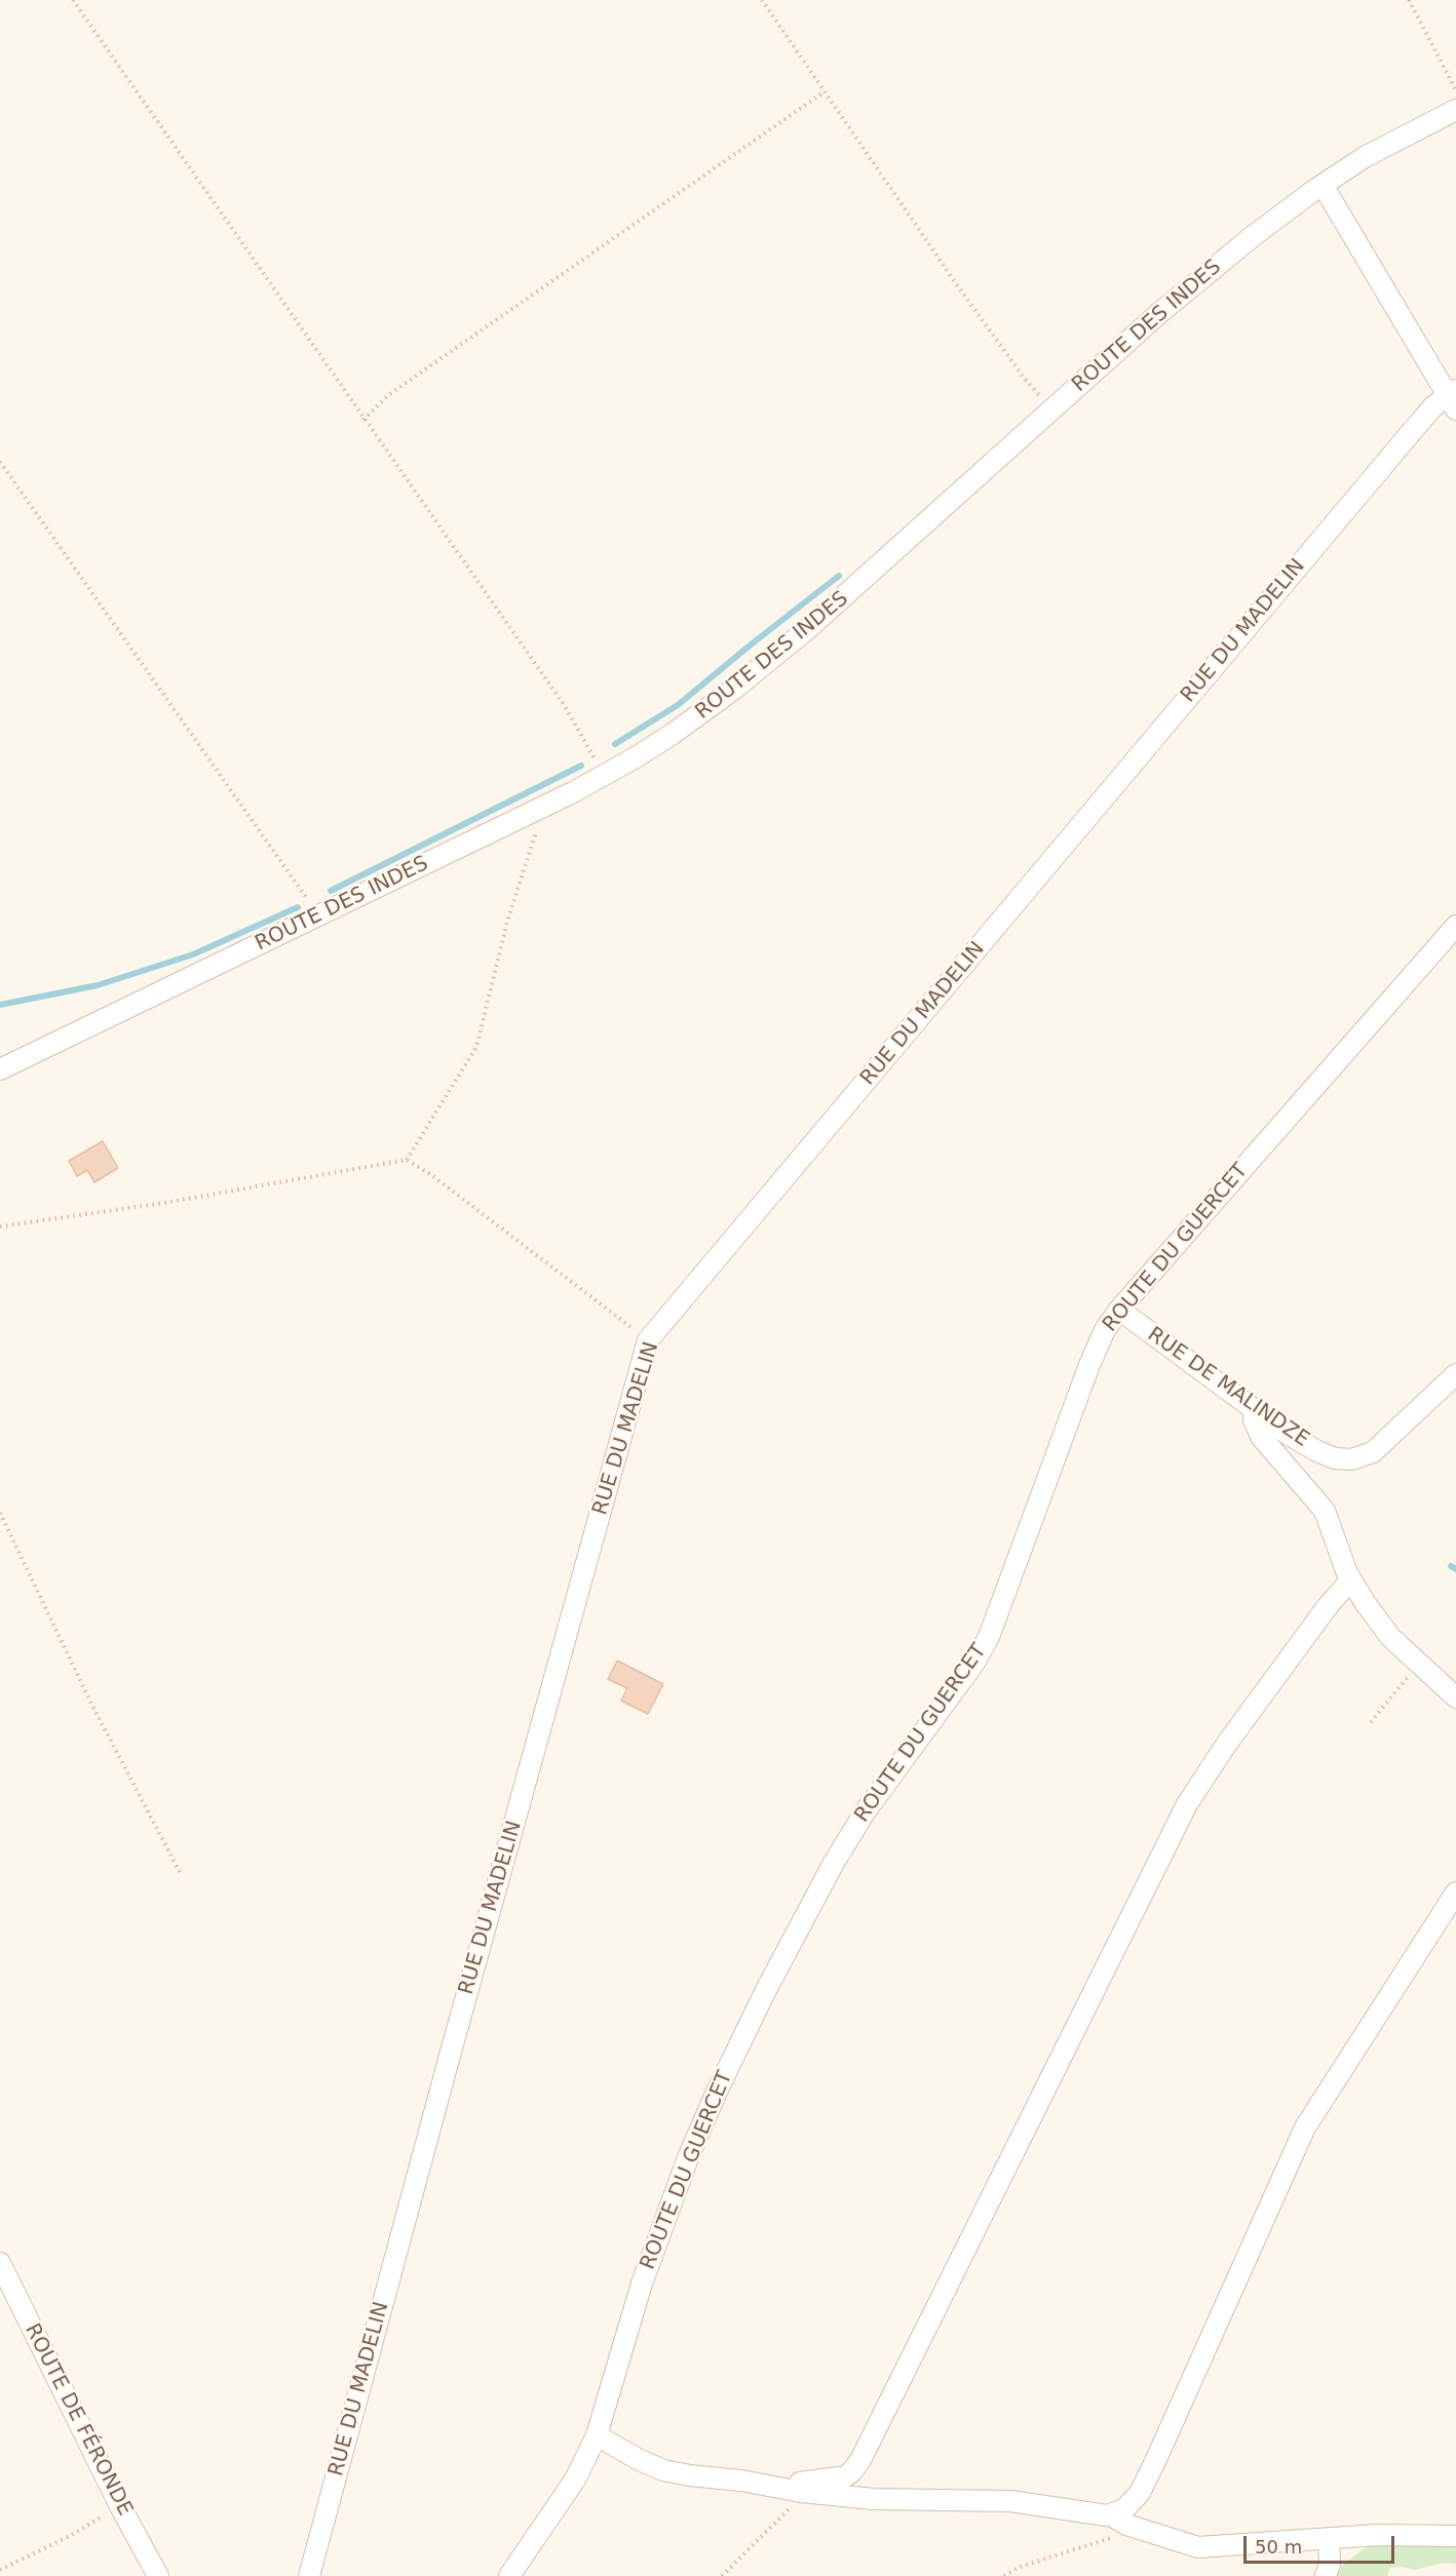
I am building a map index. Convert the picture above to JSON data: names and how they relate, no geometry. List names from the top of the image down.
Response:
{
  "streets": {
    "street": [
      "ROUTE DES INDES",
      "RUE DU MADELIN",
      "ROUTE DU GUERCET",
      "RUE DE MALINDZE",
      "ROUTE DE FÉRONDE"
    ]
  },
  "crossings": [
    ["ROUTE DU GUERCET", "RUE DE MALINDZE"]
  ],
  "scale_bar": "50 m"
}
